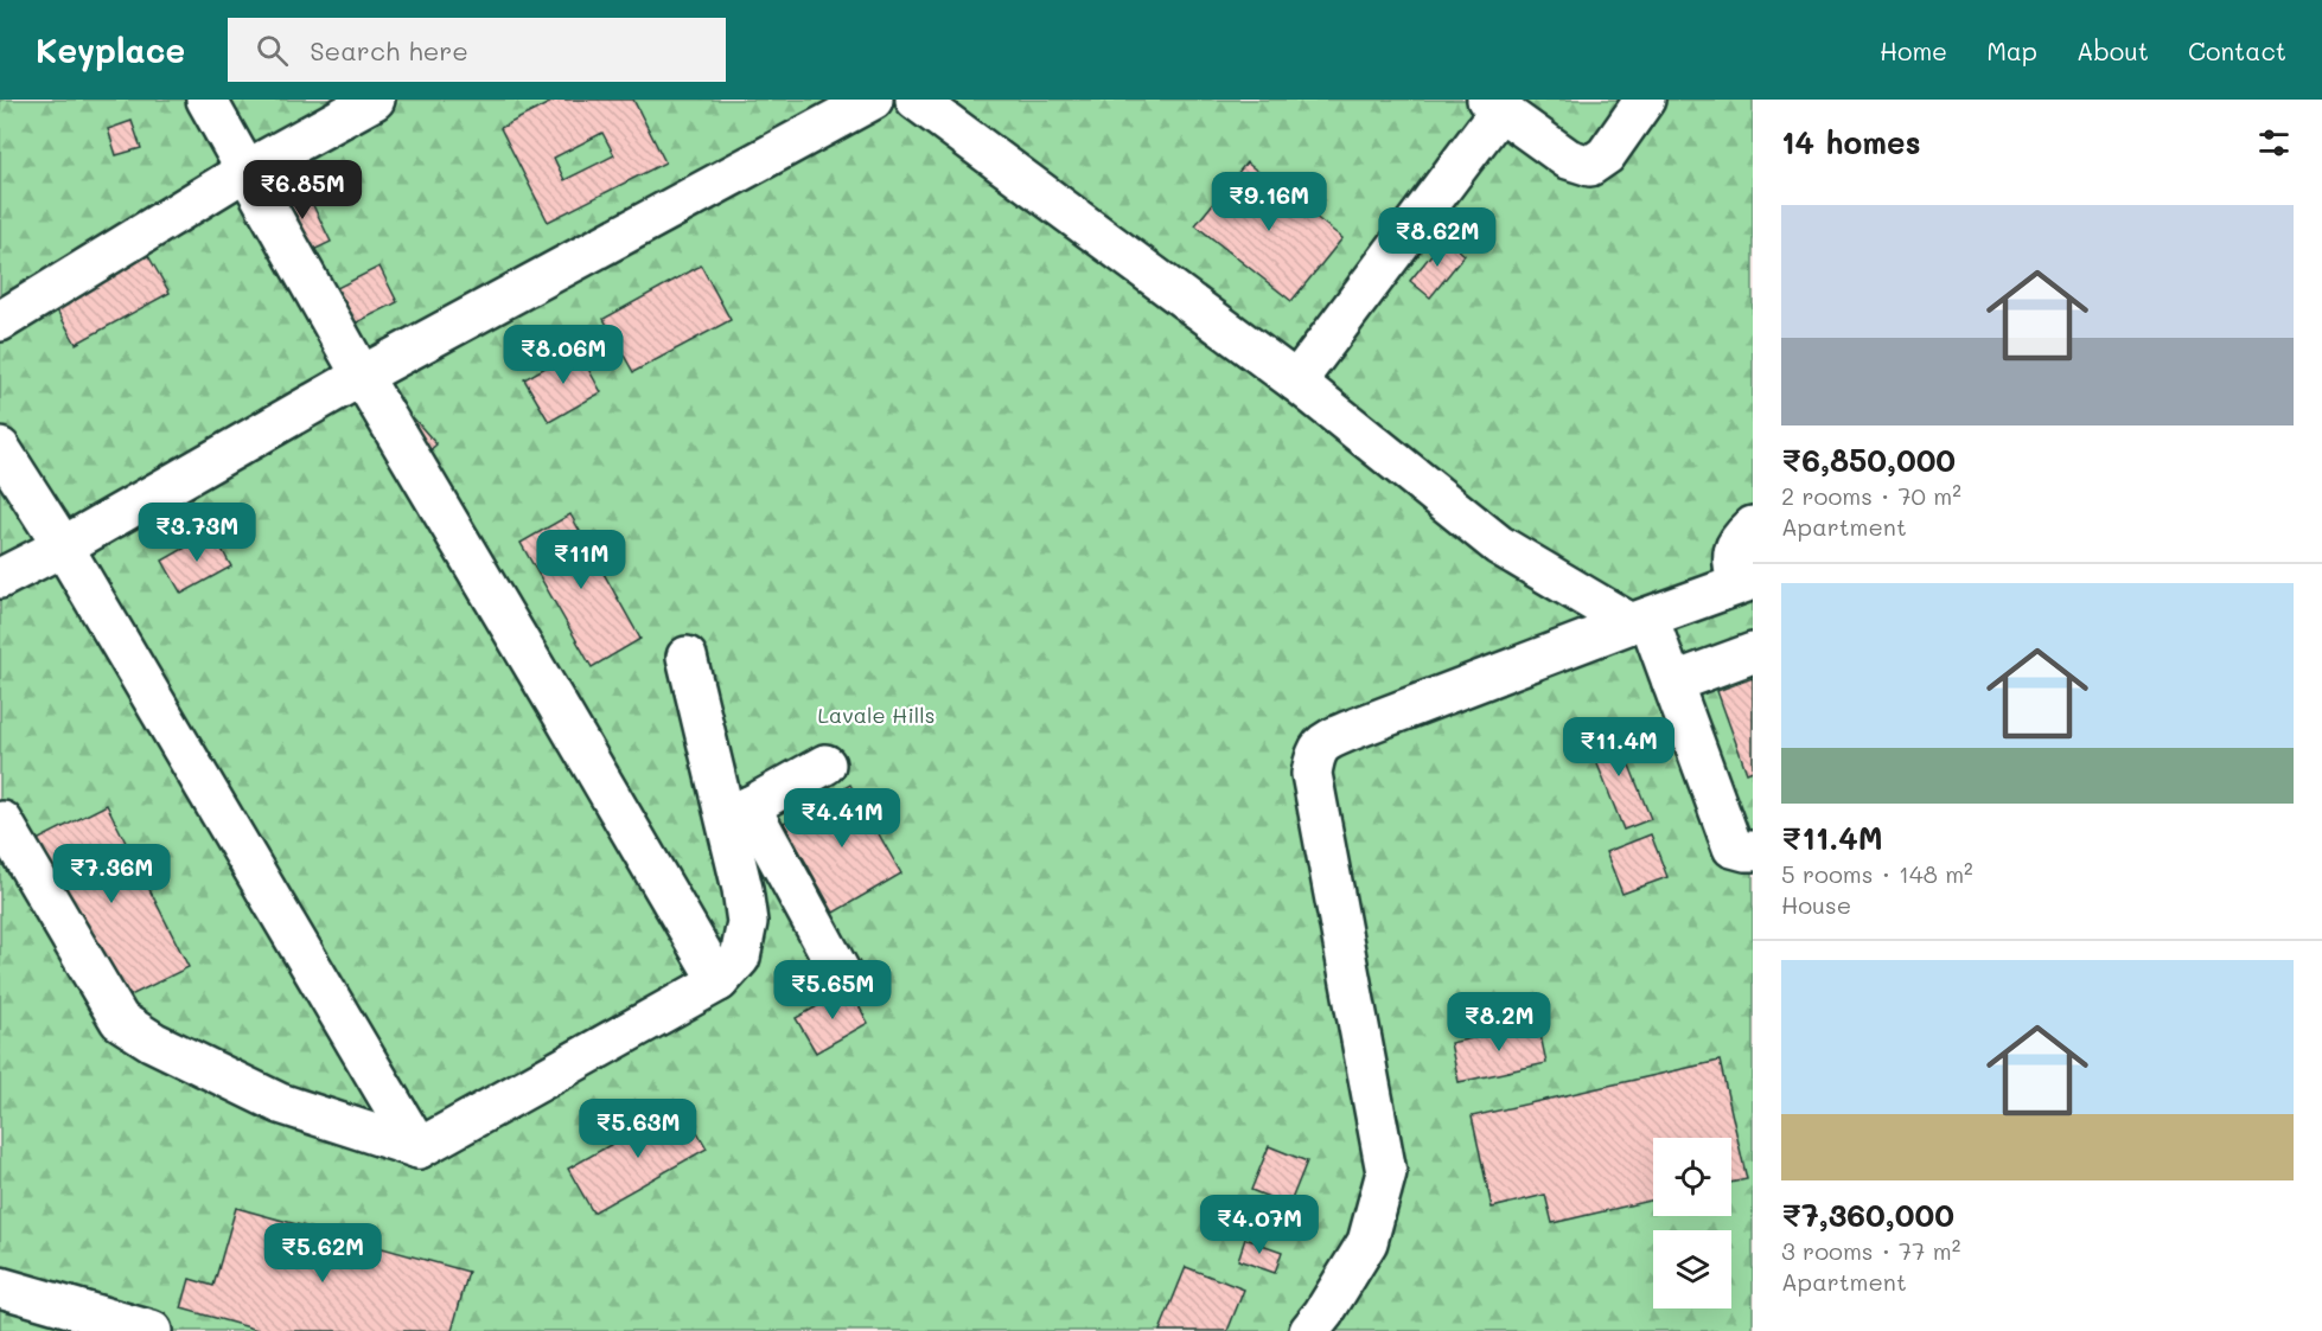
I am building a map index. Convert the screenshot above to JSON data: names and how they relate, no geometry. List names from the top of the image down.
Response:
{
  "parks": ["Lavale Hills"],
  "page": {
    "header": "Keyplace",
    "search": "Search here",
    "nav": [
      "Home",
      "Map",
      "About",
      "Contact"
    ],
    "heading": "14 homes",
    "price": [
      "₹6.85M",
      "₹9.16M",
      "₹8.62M",
      "₹8.06M",
      "₹3.73M",
      "₹11M",
      "₹11.4M",
      "₹4.41M",
      "₹7.36M",
      "₹5.65M",
      "₹8.2M",
      "₹5.63M",
      "₹4.07M",
      "₹5.62M"
    ],
    "list": [
      {
        "name": "₹6,850,000",
        "note": "2 rooms · 70 m² · Apartment"
      },
      {
        "name": "₹11.4M",
        "note": "5 rooms · 148 m² · House"
      },
      {
        "name": "₹7,360,000",
        "note": "3 rooms · 77 m² · Apartment"
      }
    ]
  }
}
